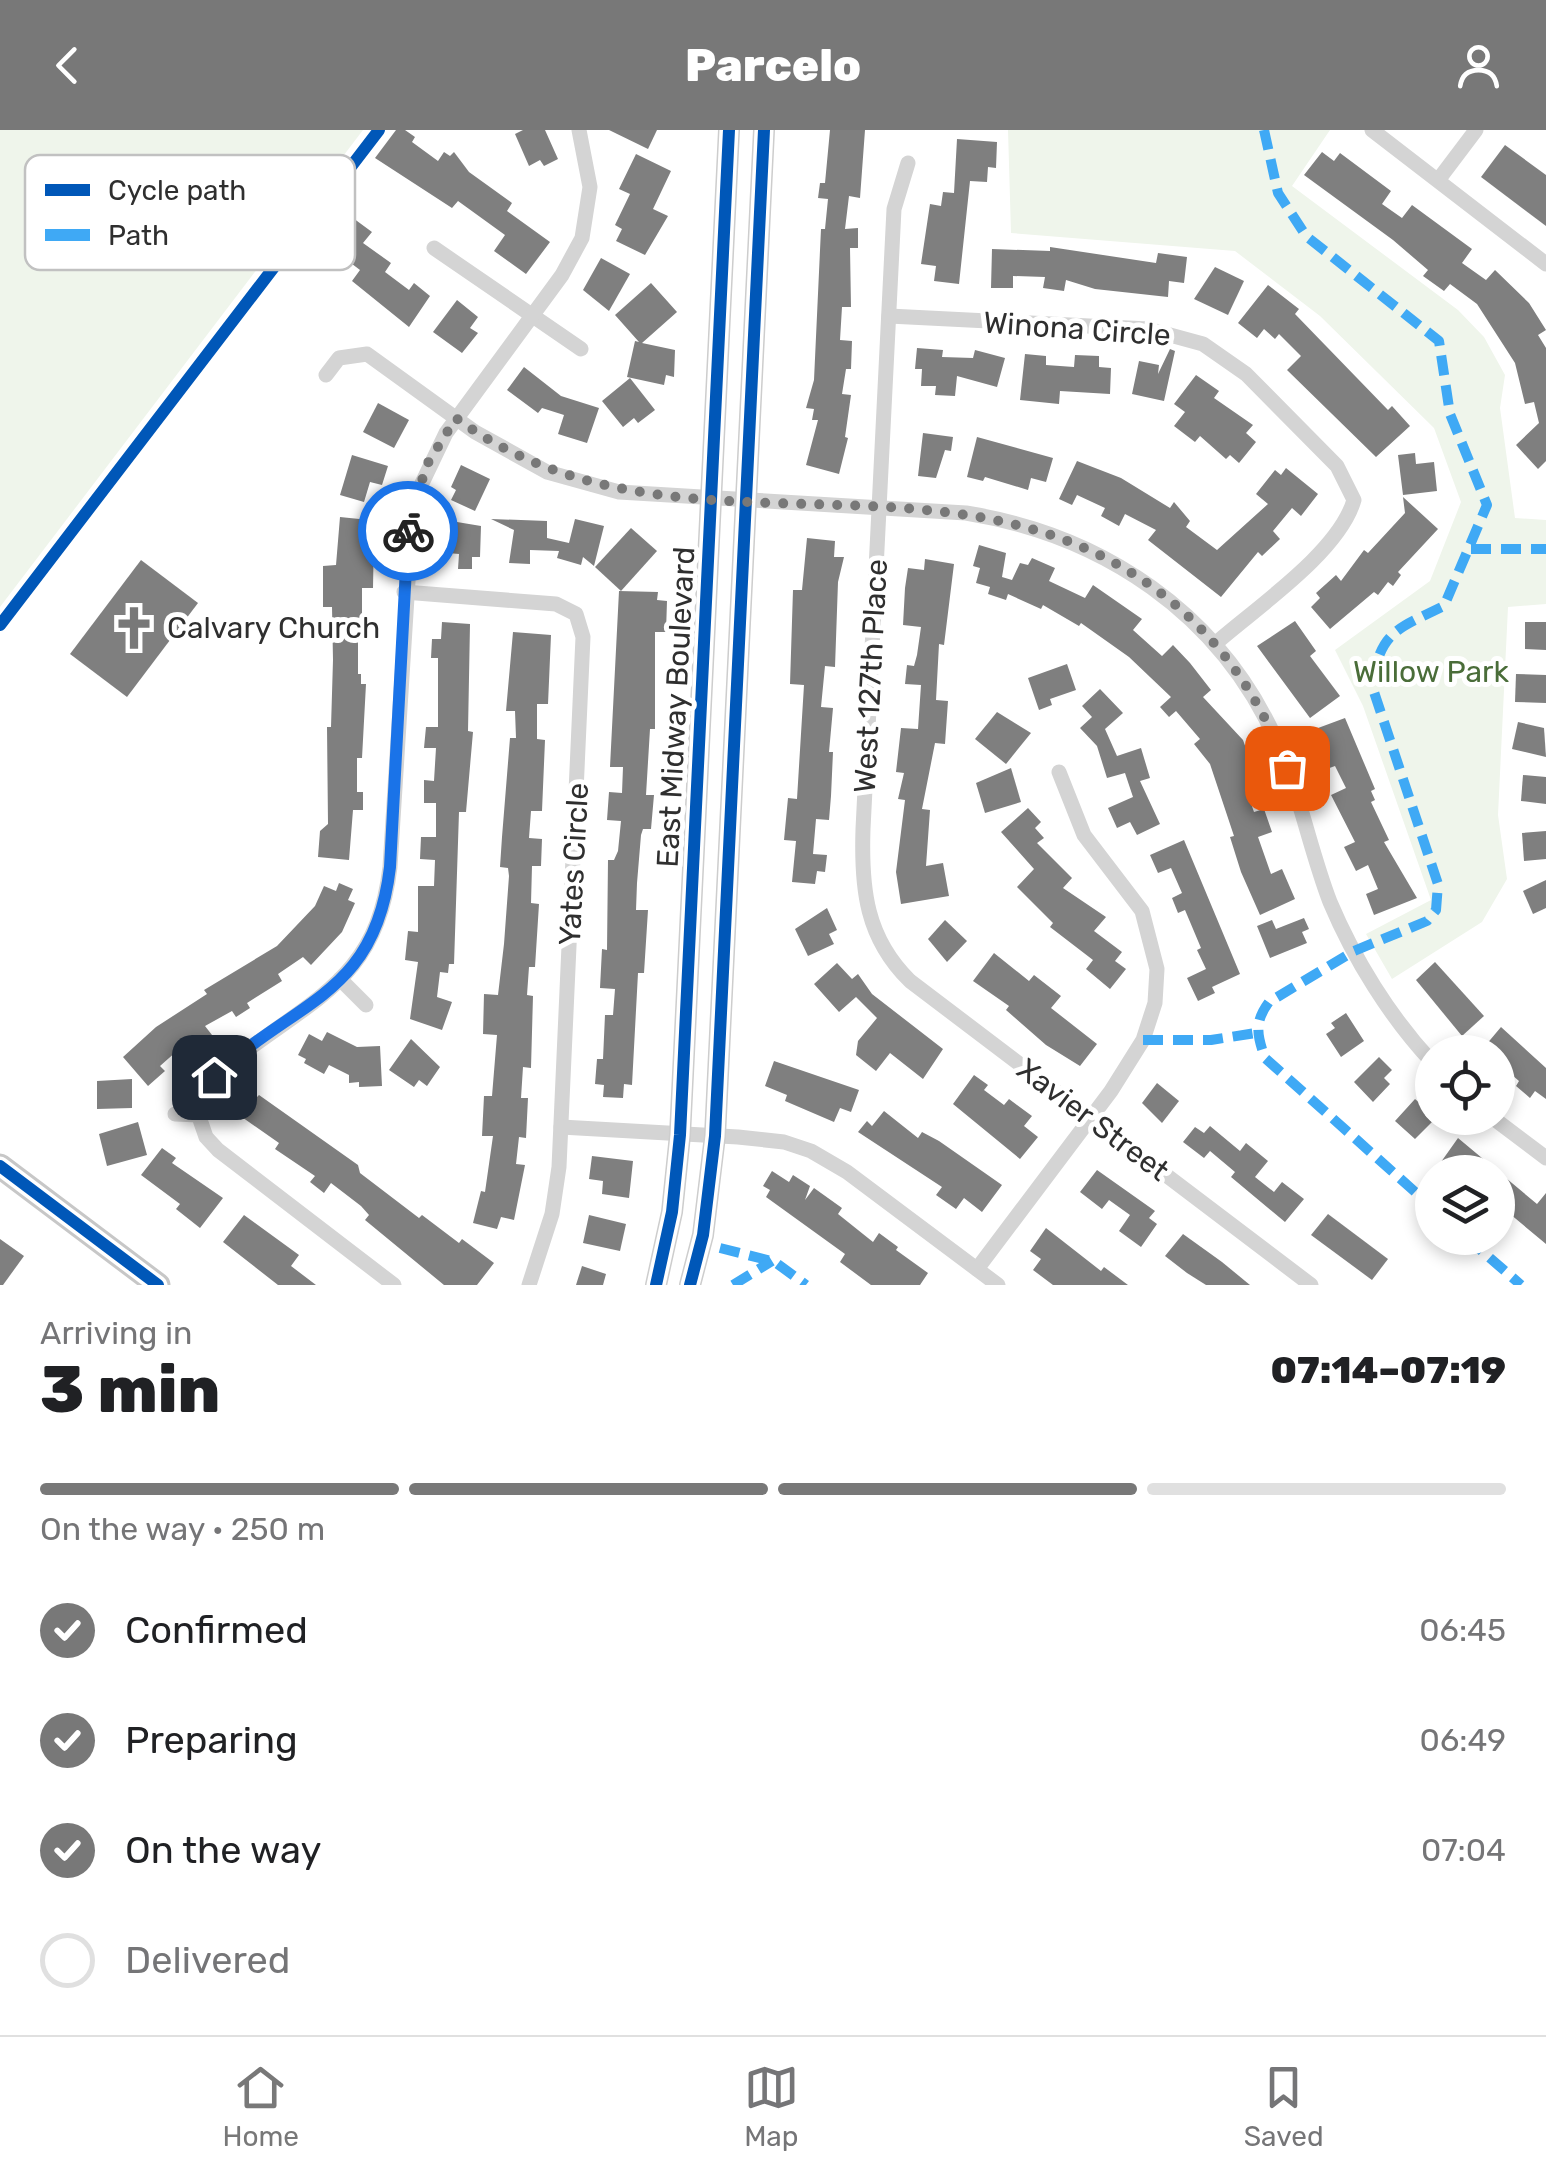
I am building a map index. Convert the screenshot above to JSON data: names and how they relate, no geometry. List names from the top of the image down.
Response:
{
  "streets": {
    "main road": ["East Midway Boulevard"],
    "street": [
      "Winona Circle",
      "West 127th Place",
      "Yates Circle",
      "Xavier Street"
    ]
  },
  "crossings": [
    ["Winona Circle", "West 127th Place"],
    ["West 127th Place", "Xavier Street"]
  ],
  "parks": ["Willow Park"],
  "places": {
    "church": ["Calvary Church"]
  },
  "legend": ["Cycle path", "Path"],
  "page": {
    "header": "Parcelo",
    "heading": ["3 min", "Arriving in", "07:14–07:19"],
    "bar": "On the way · 250 m",
    "list": [
      ["Confirmed", "06:45"],
      ["Preparing", "06:49"],
      ["On the way", "07:04"],
      "Delivered"
    ],
    "tabs": ["Home", "Map", "Saved"]
  }
}
